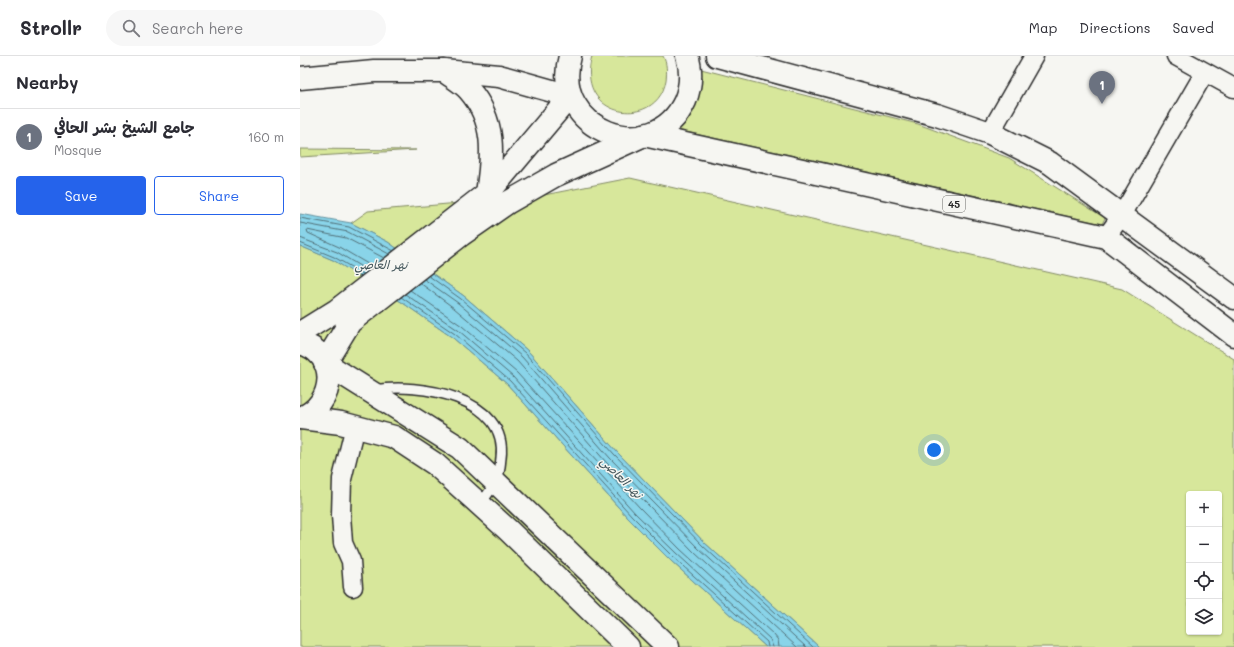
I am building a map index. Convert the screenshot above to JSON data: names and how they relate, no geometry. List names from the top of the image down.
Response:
{
  "streets": {
    "main road": ["45"]
  },
  "water": ["نهر العاصي"],
  "page": {
    "header": "Strollr",
    "search": "Search here",
    "nav": ["Map", "Directions", "Saved"],
    "heading": "Nearby",
    "pins": "1",
    "list": [
      {
        "mark": "1",
        "name": "جامع الشيخ بشر الحافي",
        "note": "Mosque",
        "value": "160 m"
      }
    ],
    "buttons": ["Save", "Share"],
    "map_buttons": ["+", "−"]
  }
}
